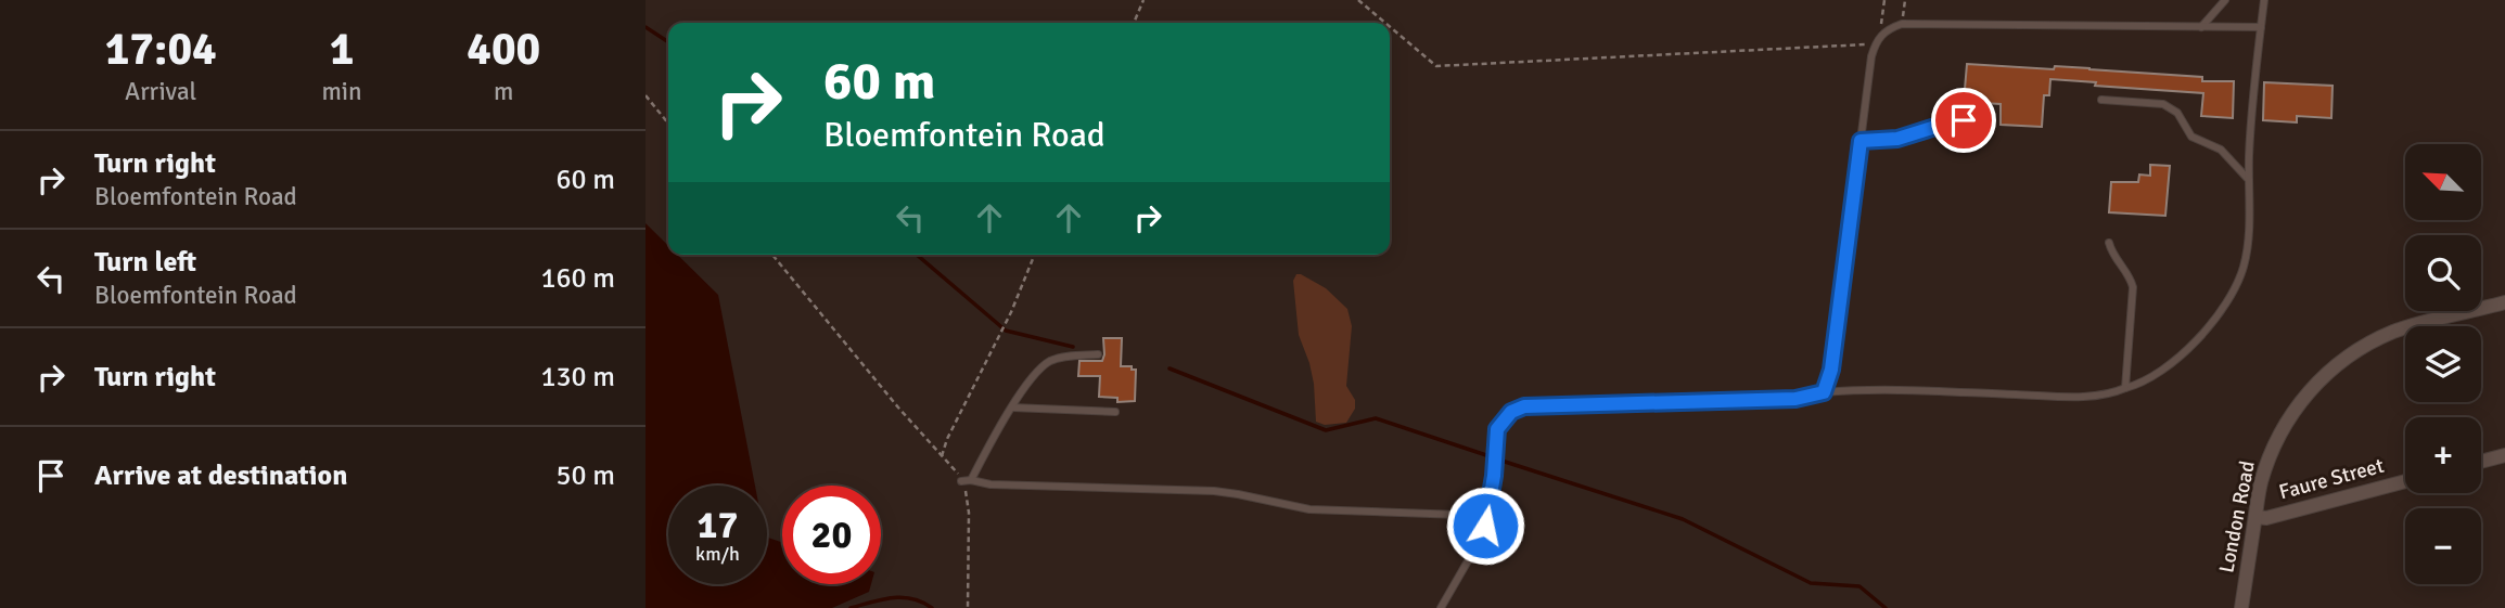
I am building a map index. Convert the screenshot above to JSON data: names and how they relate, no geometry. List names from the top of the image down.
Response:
{
  "streets": {
    "street": ["Faure Street", "London Road"]
  },
  "crossings": [
    ["Faure Street", "London Road"]
  ],
  "north": "top left",
  "page": {
    "eta": [
      "17:04",
      "Arrival",
      "1",
      "min",
      "400",
      "m"
    ],
    "turn": ["60 m", "Bloemfontein Road"],
    "list": [
      {
        "name": "Turn right",
        "note": "Bloemfontein Road",
        "value": "60 m"
      },
      {
        "name": "Turn left",
        "note": "Bloemfontein Road",
        "value": "160 m"
      },
      {
        "name": "Turn right",
        "value": "130 m"
      },
      {
        "name": "Arrive at destination",
        "value": "50 m"
      }
    ],
    "map_buttons": ["+", "−"],
    "speed": "17 km/h",
    "limit": "20"
  }
}
